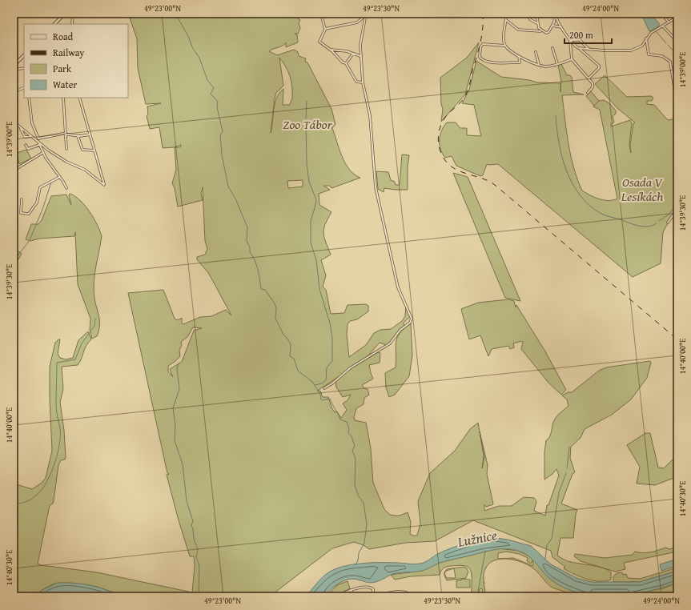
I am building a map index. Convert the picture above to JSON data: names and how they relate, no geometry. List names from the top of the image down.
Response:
{
  "water": ["Lužnice"],
  "parks": ["Zoo Tábor", "Osada V Lesíkách"],
  "legend": [
    "Road",
    "Railway",
    "Park",
    "Water"
  ],
  "scale_bar": "200 m",
  "coordinates": [
    "49°23'00\"N",
    "49°23'30\"N",
    "49°24'00\"N",
    "14°39'00\"E",
    "14°39'30\"E",
    "14°40'00\"E",
    "14°40'30\"E"
  ]
}
